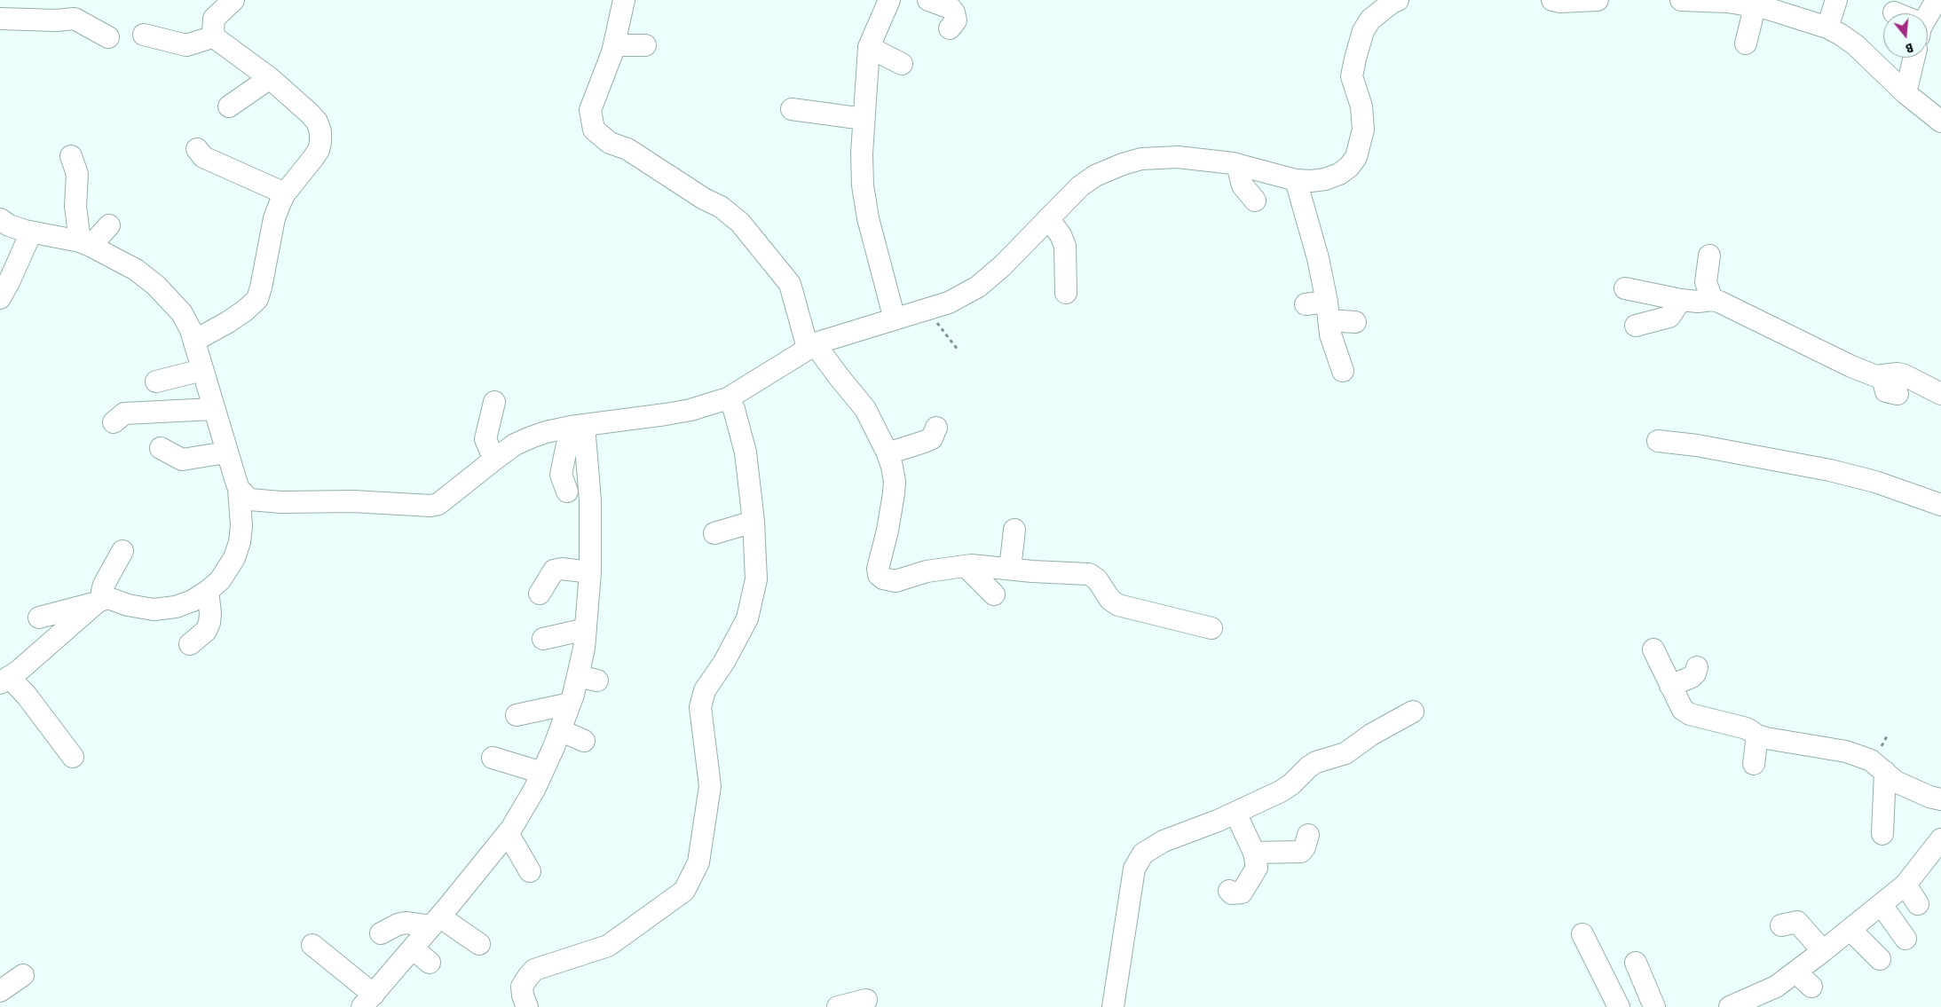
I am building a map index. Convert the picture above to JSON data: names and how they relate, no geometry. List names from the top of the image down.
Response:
{
  "north": "bottom"
}
